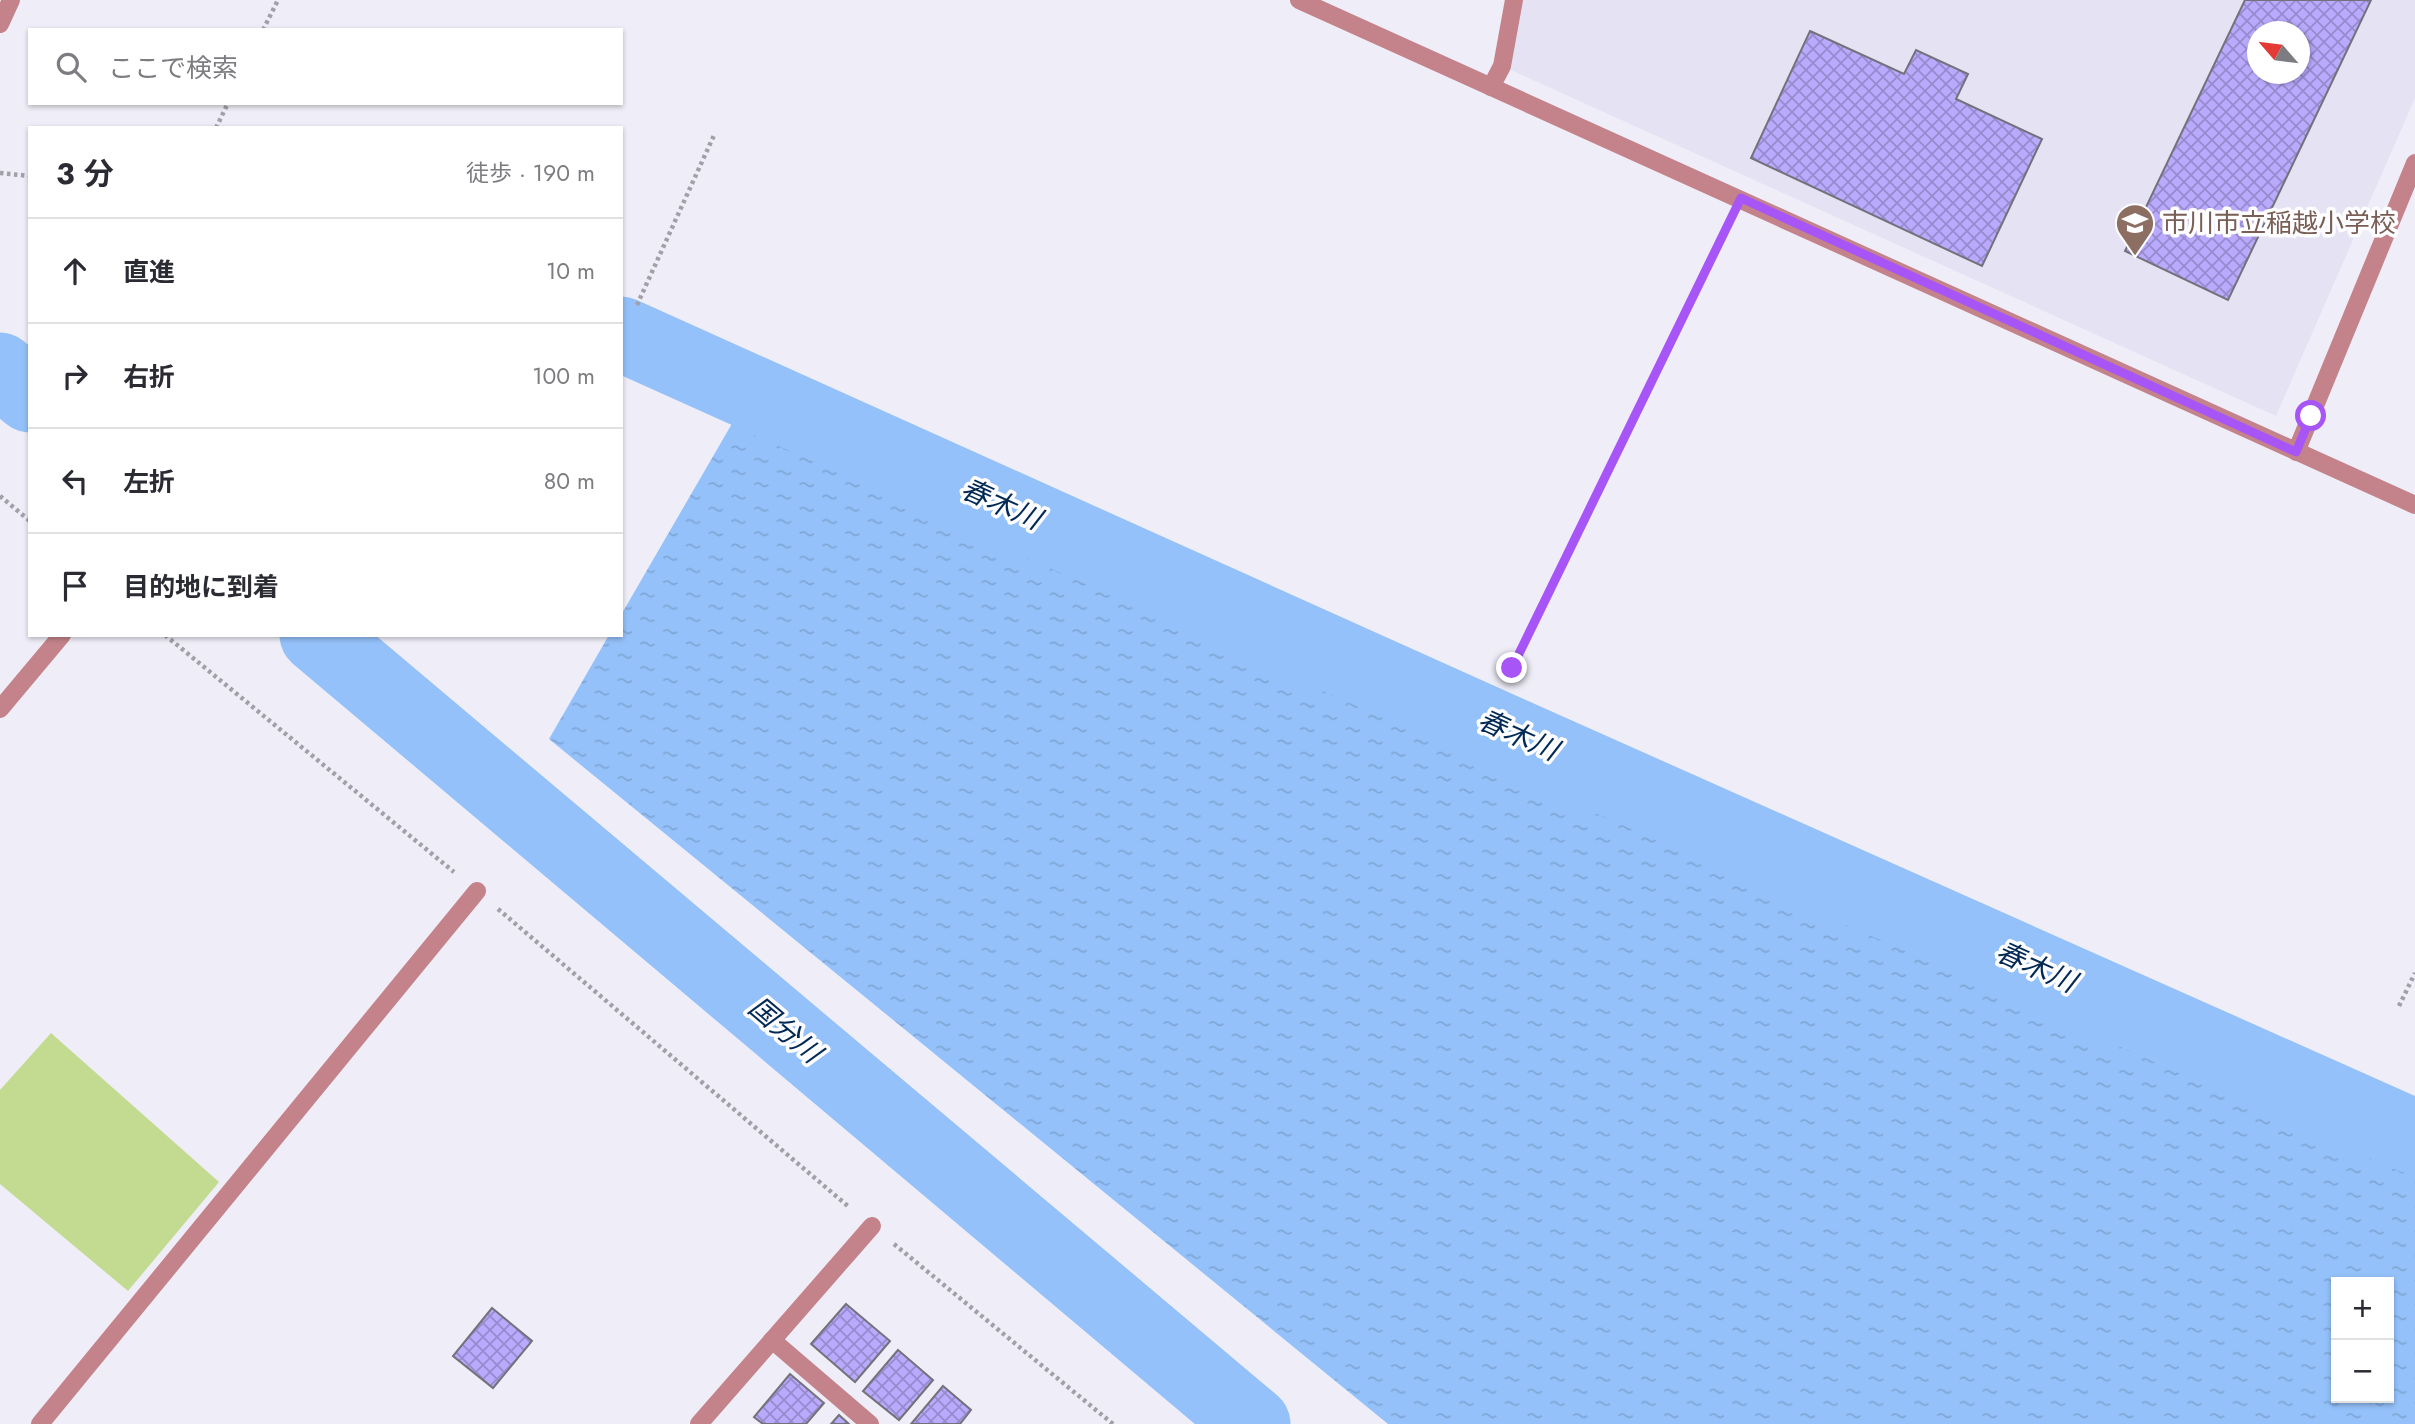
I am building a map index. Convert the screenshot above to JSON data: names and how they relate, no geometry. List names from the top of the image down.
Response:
{
  "water": ["春木川", "国分川"],
  "places": {
    "school or university": ["市川市立稲越小学校"]
  },
  "north": "top left",
  "page": {
    "search": "ここで検索",
    "heading": ["3 分", "徒歩 · 190 m"],
    "list": [
      ["直進", "10 m"],
      ["右折", "100 m"],
      ["左折", "80 m"],
      "目的地に到着"
    ],
    "map_buttons": ["+", "−"]
  }
}
